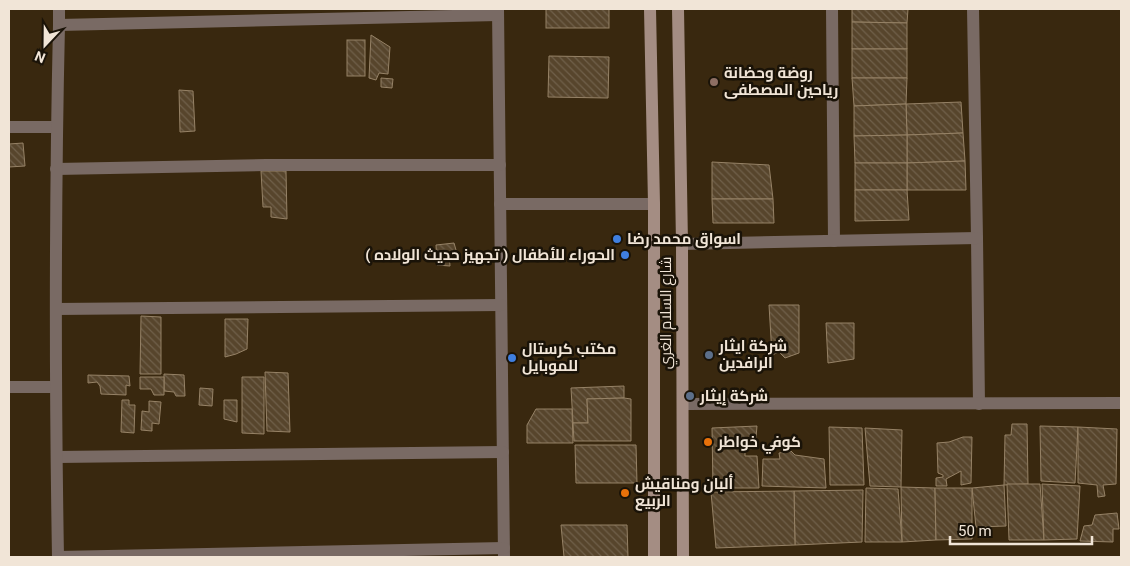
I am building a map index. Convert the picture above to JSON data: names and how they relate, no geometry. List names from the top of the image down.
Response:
{
  "streets": {
    "main road": ["شارع السلام الغري"]
  },
  "places": [
    "روضة وحضانة رياحين المصطفى",
    "اسواق محمد رضا",
    "الحوراء للأطفال ( تجهيز حديث الولاده )",
    "شركة ايثار الرافدين",
    "مكتب كرستال للموبايل",
    "شركة إيثار",
    "كوفي خواطر",
    "ألبان ومناقيش الربيع"
  ],
  "scale_bar": "50 m",
  "north": "bottom"
}
